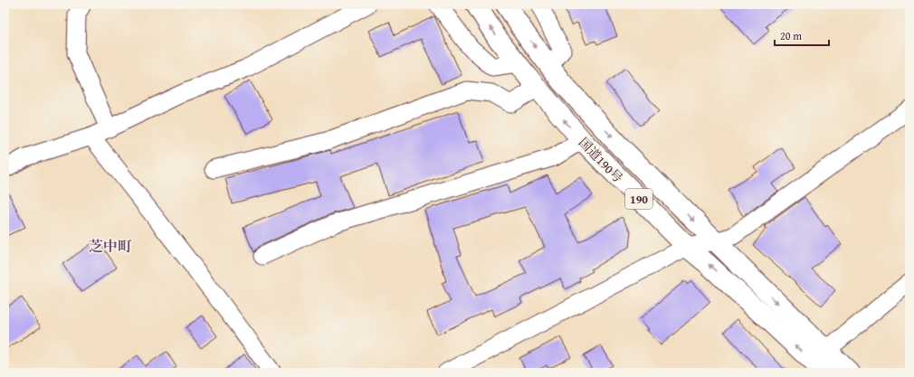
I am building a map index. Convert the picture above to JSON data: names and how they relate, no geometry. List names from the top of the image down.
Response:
{
  "streets": {
    "highway": ["国道190号", "190"]
  },
  "districts": ["芝中町"],
  "scale_bar": "20 m"
}
